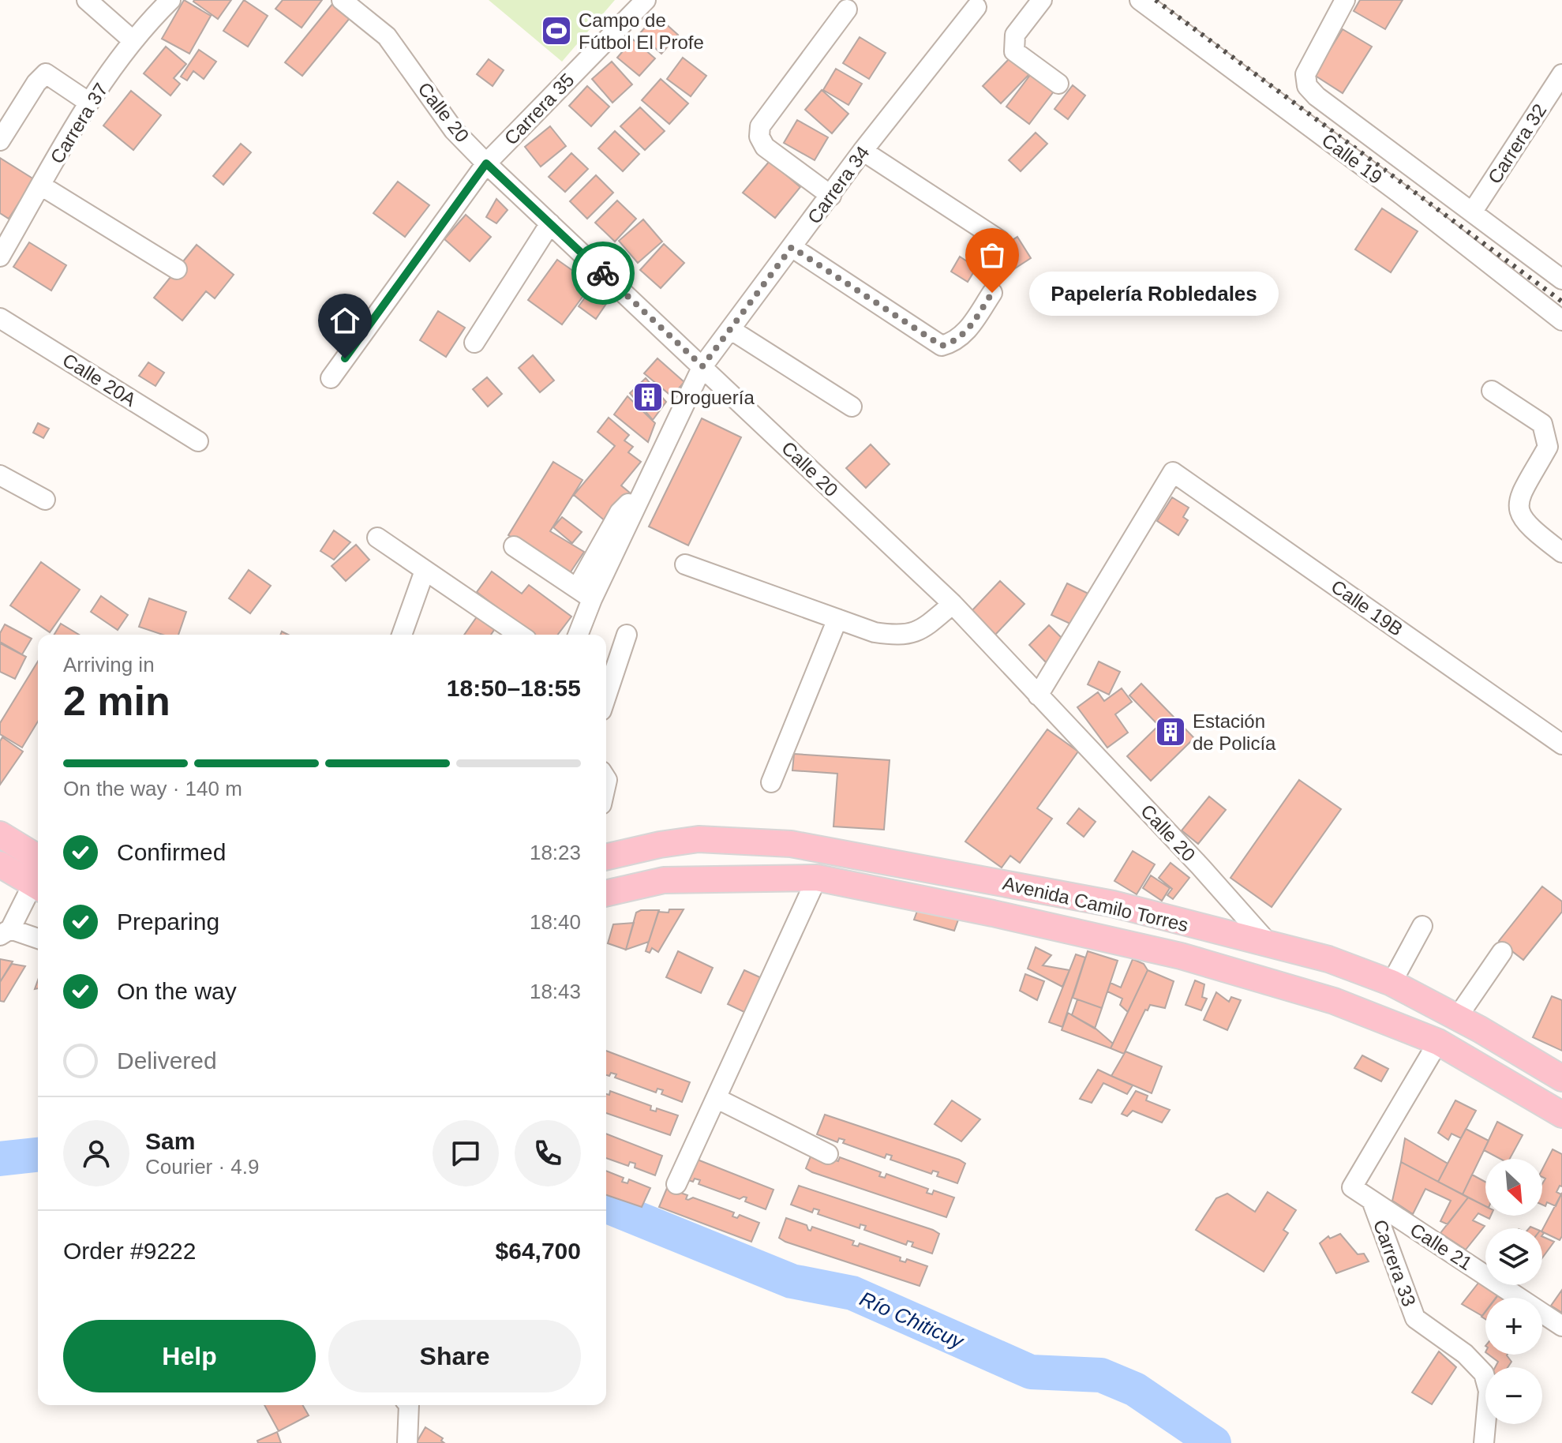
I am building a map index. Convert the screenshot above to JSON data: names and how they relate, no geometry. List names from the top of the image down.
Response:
{
  "streets": {
    "main road": ["Avenida Camilo Torres"],
    "street": [
      "Carrera 35",
      "Calle 20",
      "Carrera 37",
      "Carrera 32",
      "Calle 19",
      "Carrera 34",
      "Calle 20A",
      "Calle 19B",
      "Calle 21",
      "Carrera 33"
    ]
  },
  "crossings": [
    ["Carrera 35", "Calle 20"],
    ["Calle 20", "Carrera 34"],
    ["Calle 20", "Calle 19B"],
    ["Calle 20", "Avenida Camilo Torres"],
    ["Carrera 32", "Calle 19"],
    ["Avenida Camilo Torres", "Calle 21"],
    ["Calle 21", "Carrera 33"]
  ],
  "water": ["Río Chiticuy"],
  "places": {
    "sports": ["Campo de Fútbol El Profe"],
    "other": ["Papelería Robledales"],
    "building": ["Droguería", "Estación de Policía"]
  },
  "north": "bottom right",
  "page": {
    "bubble": "Papelería Robledales",
    "heading": ["2 min", "Arriving in", "18:50–18:55"],
    "panel": [
      "Sam",
      "Courier · 4.9",
      "Order #9222",
      "$64,700"
    ],
    "bar": "On the way · 140 m",
    "list": [
      ["Confirmed", "18:23"],
      ["Preparing", "18:40"],
      ["On the way", "18:43"],
      "Delivered"
    ],
    "map_buttons": ["+", "−"],
    "buttons": ["Help", "Share"]
  }
}
